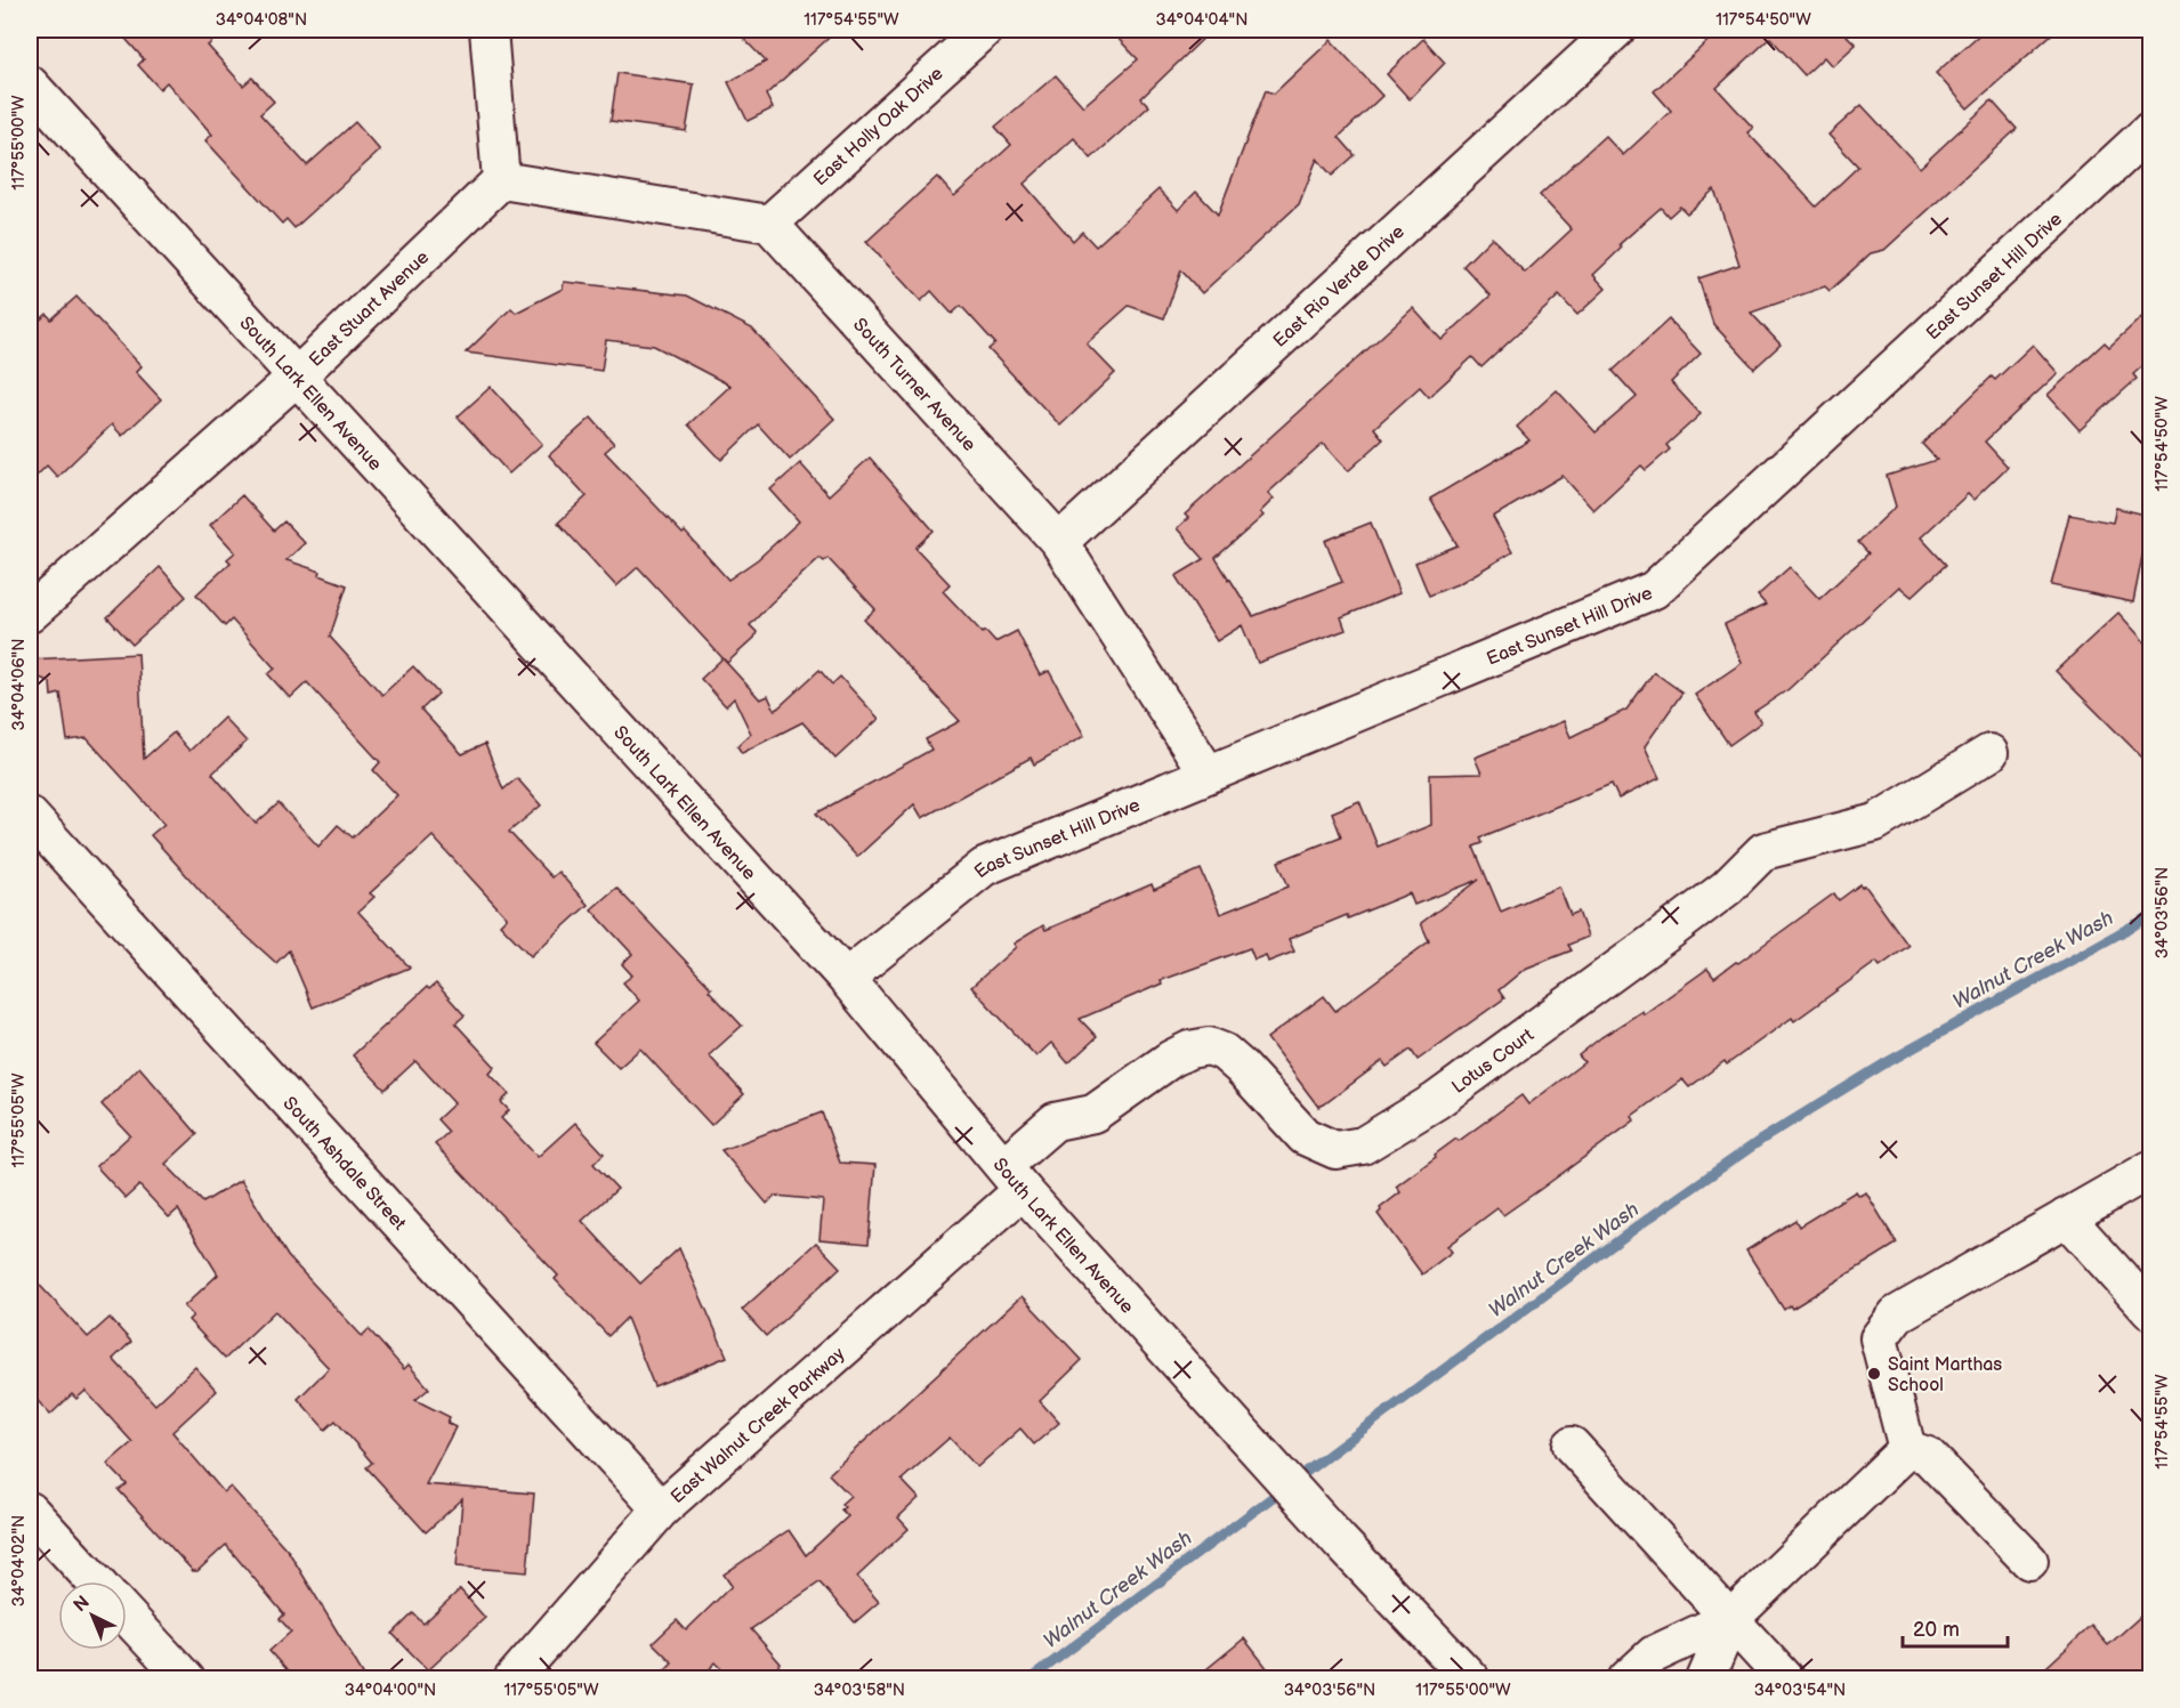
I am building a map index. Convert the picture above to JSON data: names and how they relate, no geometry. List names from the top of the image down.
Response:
{
  "streets": {
    "street": [
      "East Holly Oak Drive",
      "East Sunset Hill Drive",
      "East Rio Verde Drive",
      "East Stuart Avenue",
      "South Turner Avenue",
      "South Lark Ellen Avenue",
      "Lotus Court",
      "South Ashdale Street",
      "East Walnut Creek Parkway"
    ]
  },
  "crossings": [
    ["East Holly Oak Drive", "South Turner Avenue"],
    ["East Sunset Hill Drive", "South Turner Avenue"],
    ["East Sunset Hill Drive", "South Lark Ellen Avenue"],
    ["East Rio Verde Drive", "South Turner Avenue"],
    ["East Stuart Avenue", "South Lark Ellen Avenue"],
    ["South Lark Ellen Avenue", "Lotus Court"],
    ["South Lark Ellen Avenue", "East Walnut Creek Parkway"],
    ["Lotus Court", "East Walnut Creek Parkway"],
    ["South Ashdale Street", "East Walnut Creek Parkway"]
  ],
  "water": ["Walnut Creek Wash"],
  "places": ["Saint Marthas School"],
  "scale_bar": "20 m",
  "north": "top left",
  "coordinates": [
    "34°04'08\"N",
    "117°54'55\"W",
    "34°04'04\"N",
    "117°54'50\"W",
    "117°55'00\"W",
    "34°04'06\"N",
    "34°03'56\"N",
    "117°55'05\"W",
    "34°04'02\"N",
    "34°04'00\"N",
    "34°03'58\"N",
    "34°03'54\"N"
  ]
}
